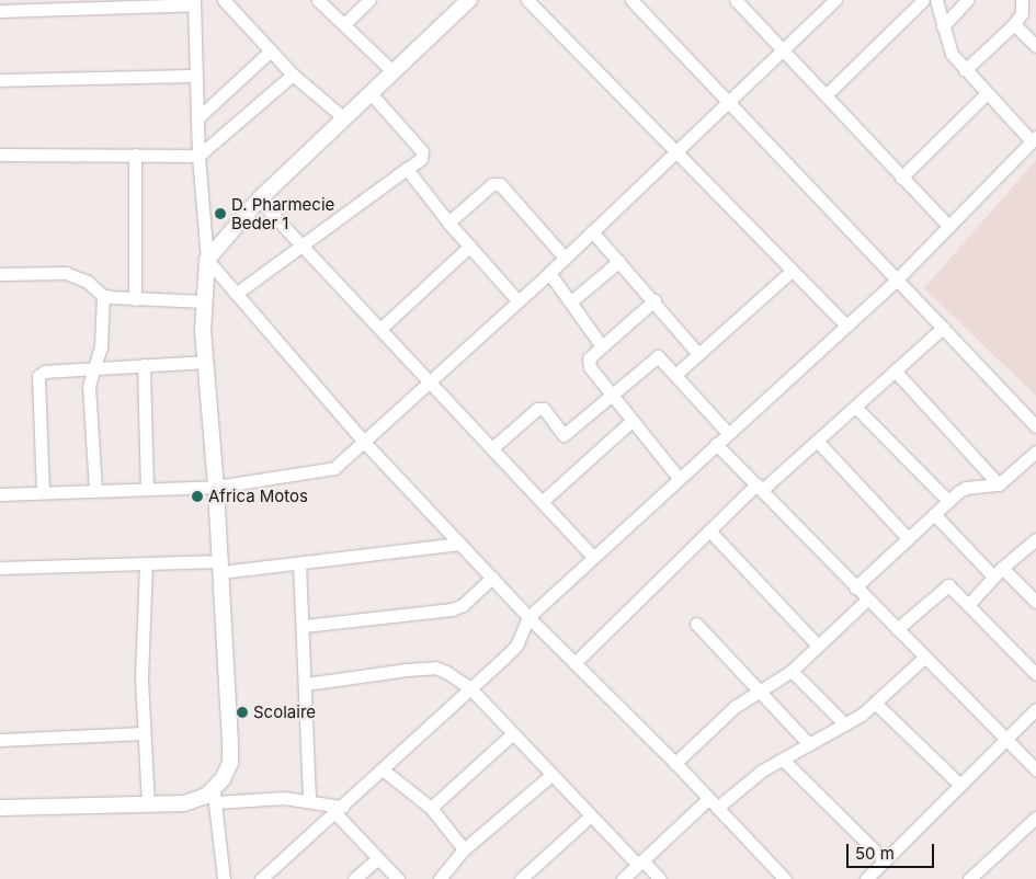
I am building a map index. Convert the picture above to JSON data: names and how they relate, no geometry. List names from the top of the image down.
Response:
{
  "places": ["D. Pharmecie Beder 1", "Africa Motos", "Scolaire"],
  "scale_bar": "50 m"
}
